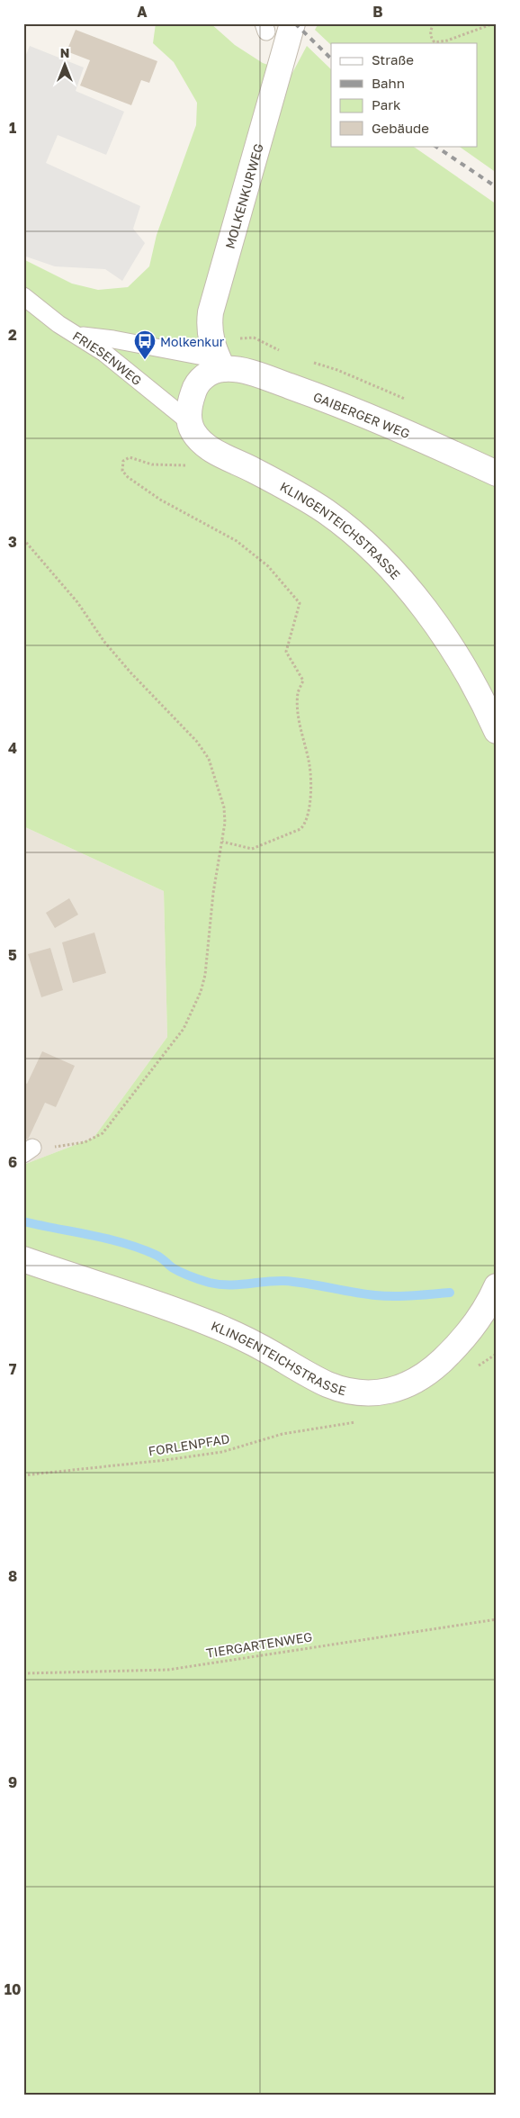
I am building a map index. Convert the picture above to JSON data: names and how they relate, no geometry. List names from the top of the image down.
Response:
{
  "streets": {
    "street": ["MOLKENKURWEG", "GAIBERGER WEG", "KLINGENTEICHSTRASSE"],
    "lane": ["FRIESENWEG"],
    "path": ["FORLENPFAD", "TIERGARTENWEG"]
  },
  "crossings": [
    ["MOLKENKURWEG", "GAIBERGER WEG"],
    ["FRIESENWEG", "KLINGENTEICHSTRASSE"]
  ],
  "places": {
    "bus stop": ["Molkenkur"]
  },
  "legend": [
    "Straße",
    "Bahn",
    "Park",
    "Gebäude"
  ],
  "north": "top",
  "grid": {
    "columns": ["A", "B"],
    "rows": [
      "1",
      "2",
      "3",
      "4",
      "5",
      "6",
      "7",
      "8",
      "9",
      "10"
    ]
  }
}
